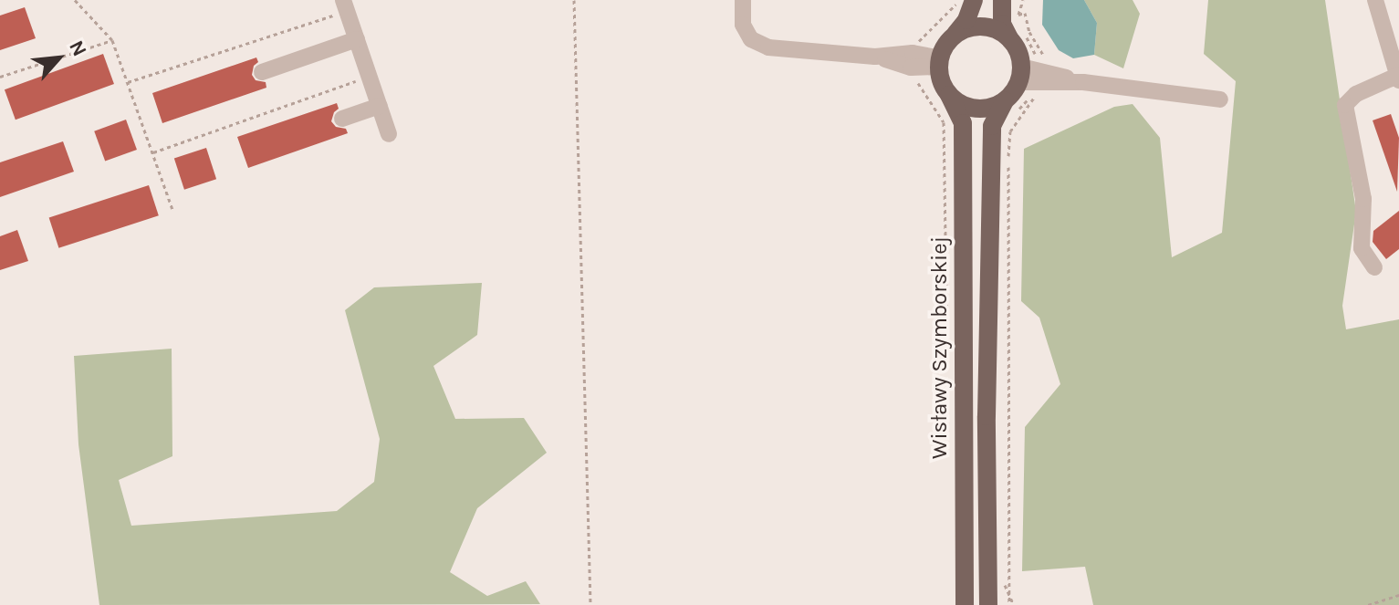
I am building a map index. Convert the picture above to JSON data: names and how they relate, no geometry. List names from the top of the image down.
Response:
{
  "streets": {
    "main road": ["Wisławy Szymborskiej"]
  },
  "north": "top right"
}
